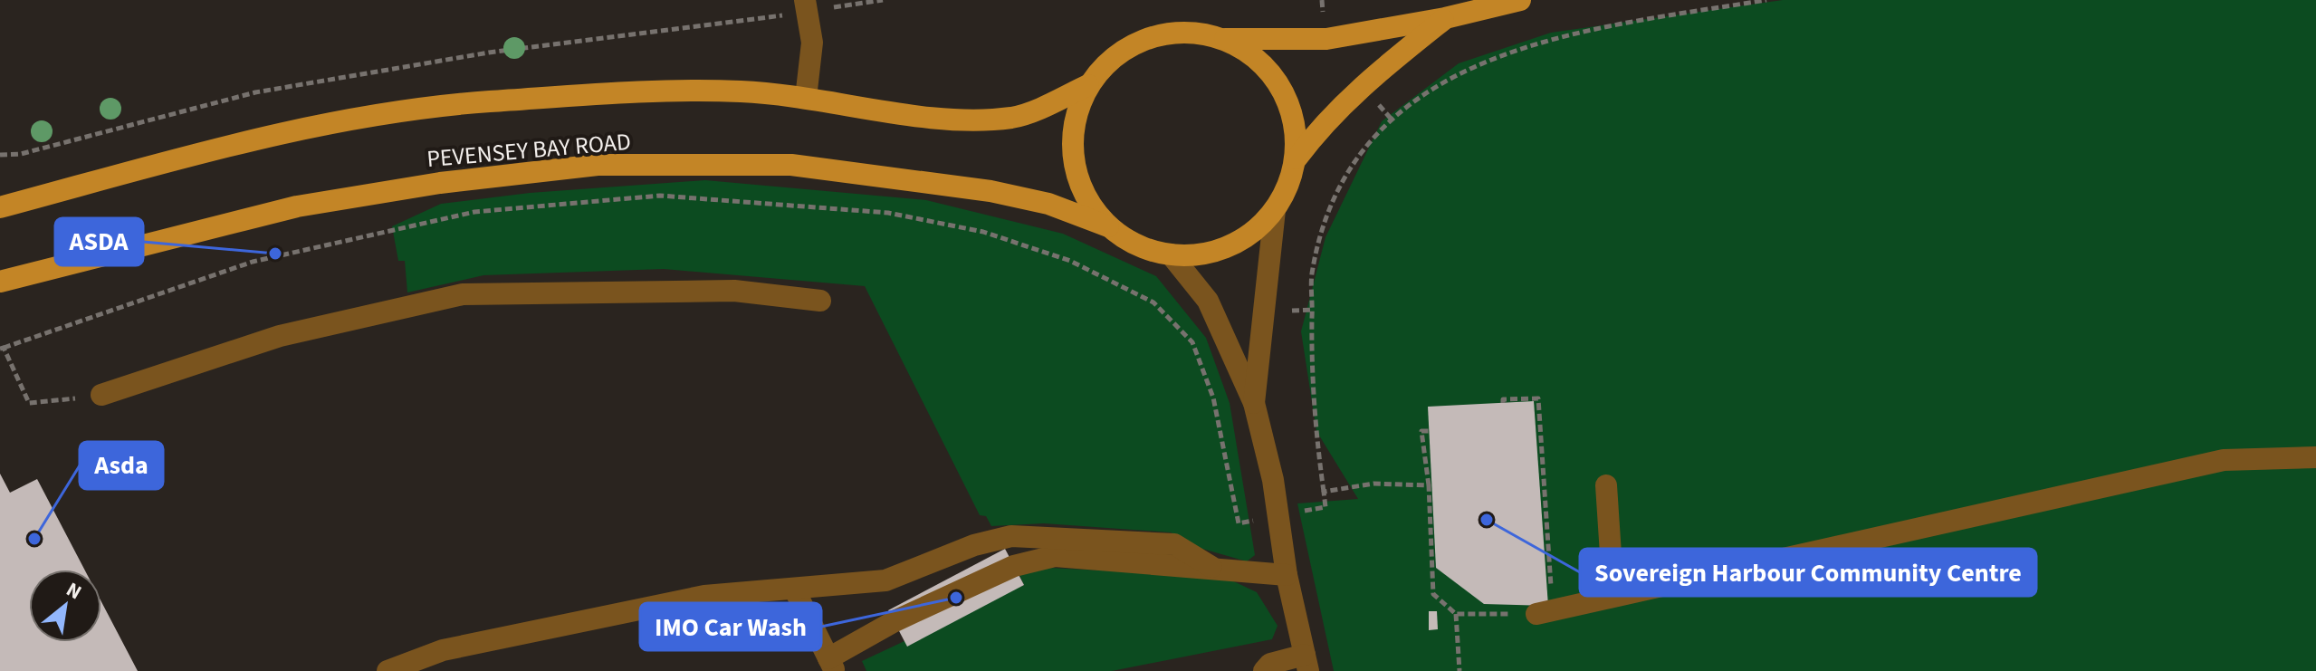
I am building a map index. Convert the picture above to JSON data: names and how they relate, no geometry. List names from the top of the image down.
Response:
{
  "streets": {
    "main road": ["PEVENSEY BAY ROAD"]
  },
  "places": [
    "ASDA",
    "Sovereign Harbour Community Centre",
    "Asda",
    "IMO Car Wash"
  ],
  "north": "top right"
}
